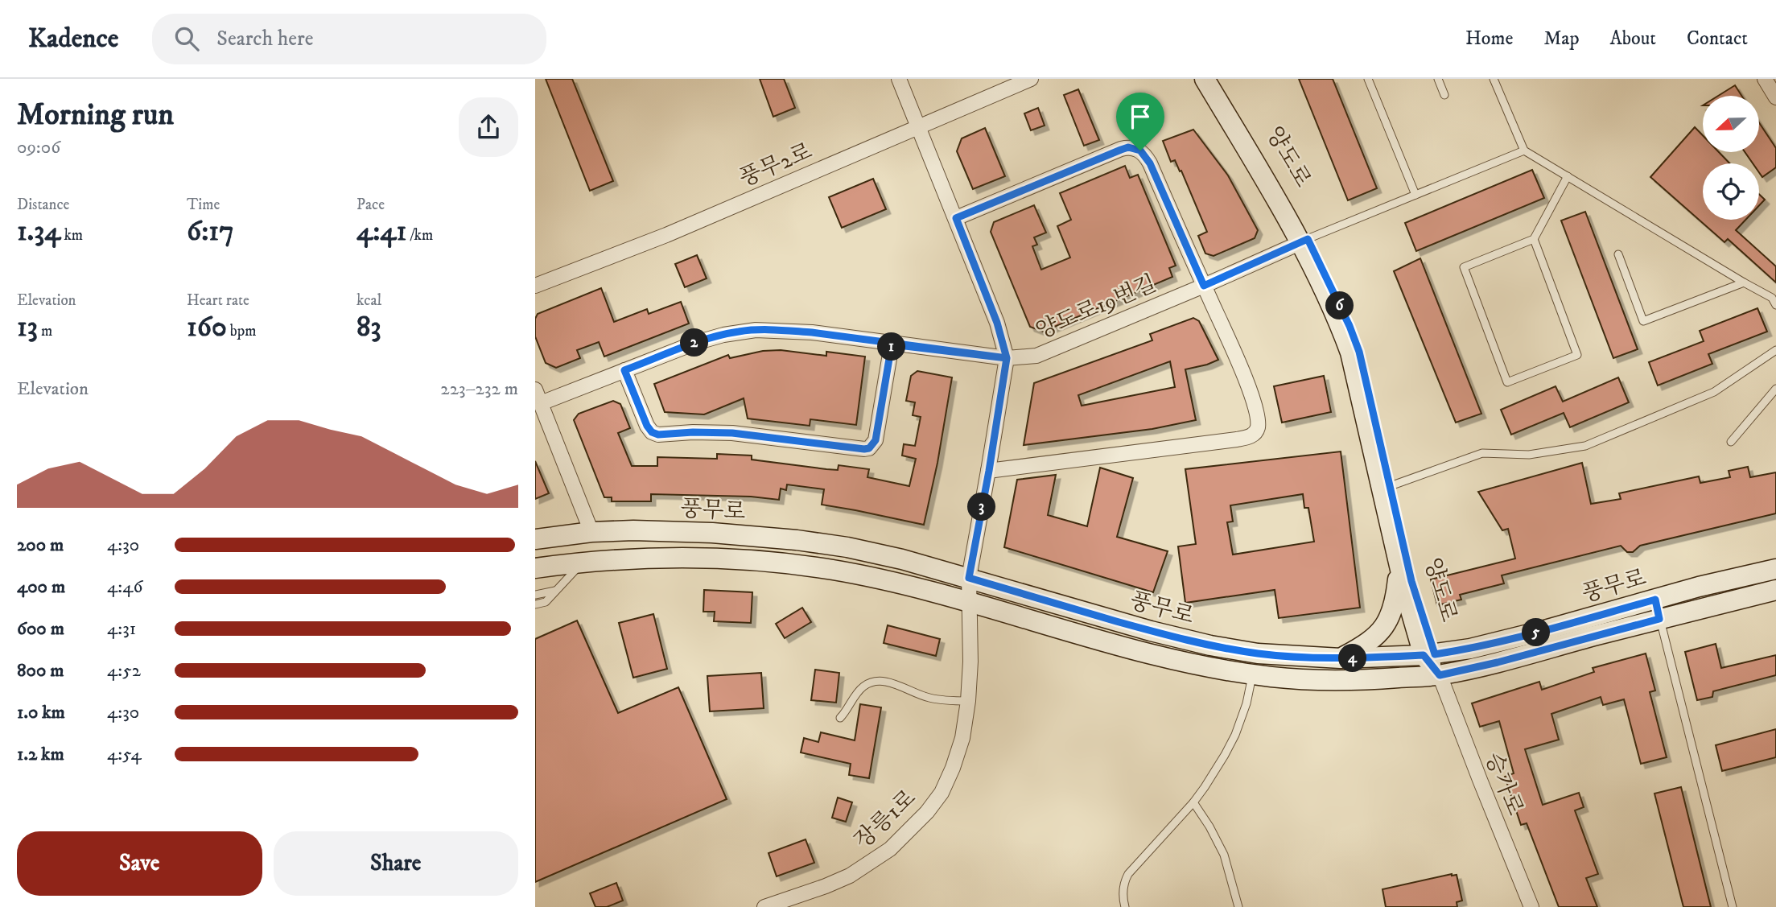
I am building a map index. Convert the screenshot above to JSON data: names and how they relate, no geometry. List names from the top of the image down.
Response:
{
  "streets": {
    "street": [
      "양도로",
      "풍무2로",
      "양도로19번길",
      "풍무로",
      "승가로",
      "장릉1로"
    ]
  },
  "crossings": [
    ["양도로", "양도로19번길"],
    ["양도로", "풍무로"],
    ["양도로", "승가로"],
    ["양도로19번길", "장릉1로"],
    ["풍무로", "승가로"],
    ["풍무로", "장릉1로"]
  ],
  "north": "left",
  "page": {
    "header": "Kadence",
    "search": "Search here",
    "nav": [
      "Home",
      "Map",
      "About",
      "Contact"
    ],
    "heading": ["Morning run", "09:06"],
    "stats": [
      ["Distance", "1.34 km"],
      ["Time", "6:17"],
      ["Pace", "4:41 /km"],
      ["Elevation", "13 m"],
      ["Heart rate", "160 bpm"],
      ["kcal", "83"]
    ],
    "pins": [
      "6",
      "2",
      "1",
      "3",
      "5",
      "4"
    ],
    "chart": ["Elevation", "223–232 m"],
    "list": [
      {
        "name": "200 m",
        "note": "4:30"
      },
      {
        "name": "400 m",
        "note": "4:46"
      },
      {
        "name": "600 m",
        "note": "4:31"
      },
      {
        "name": "800 m",
        "note": "4:52"
      },
      {
        "name": "1.0 km",
        "note": "4:30"
      },
      {
        "name": "1.2 km",
        "note": "4:54"
      }
    ],
    "buttons": ["Save", "Share"]
  }
}
